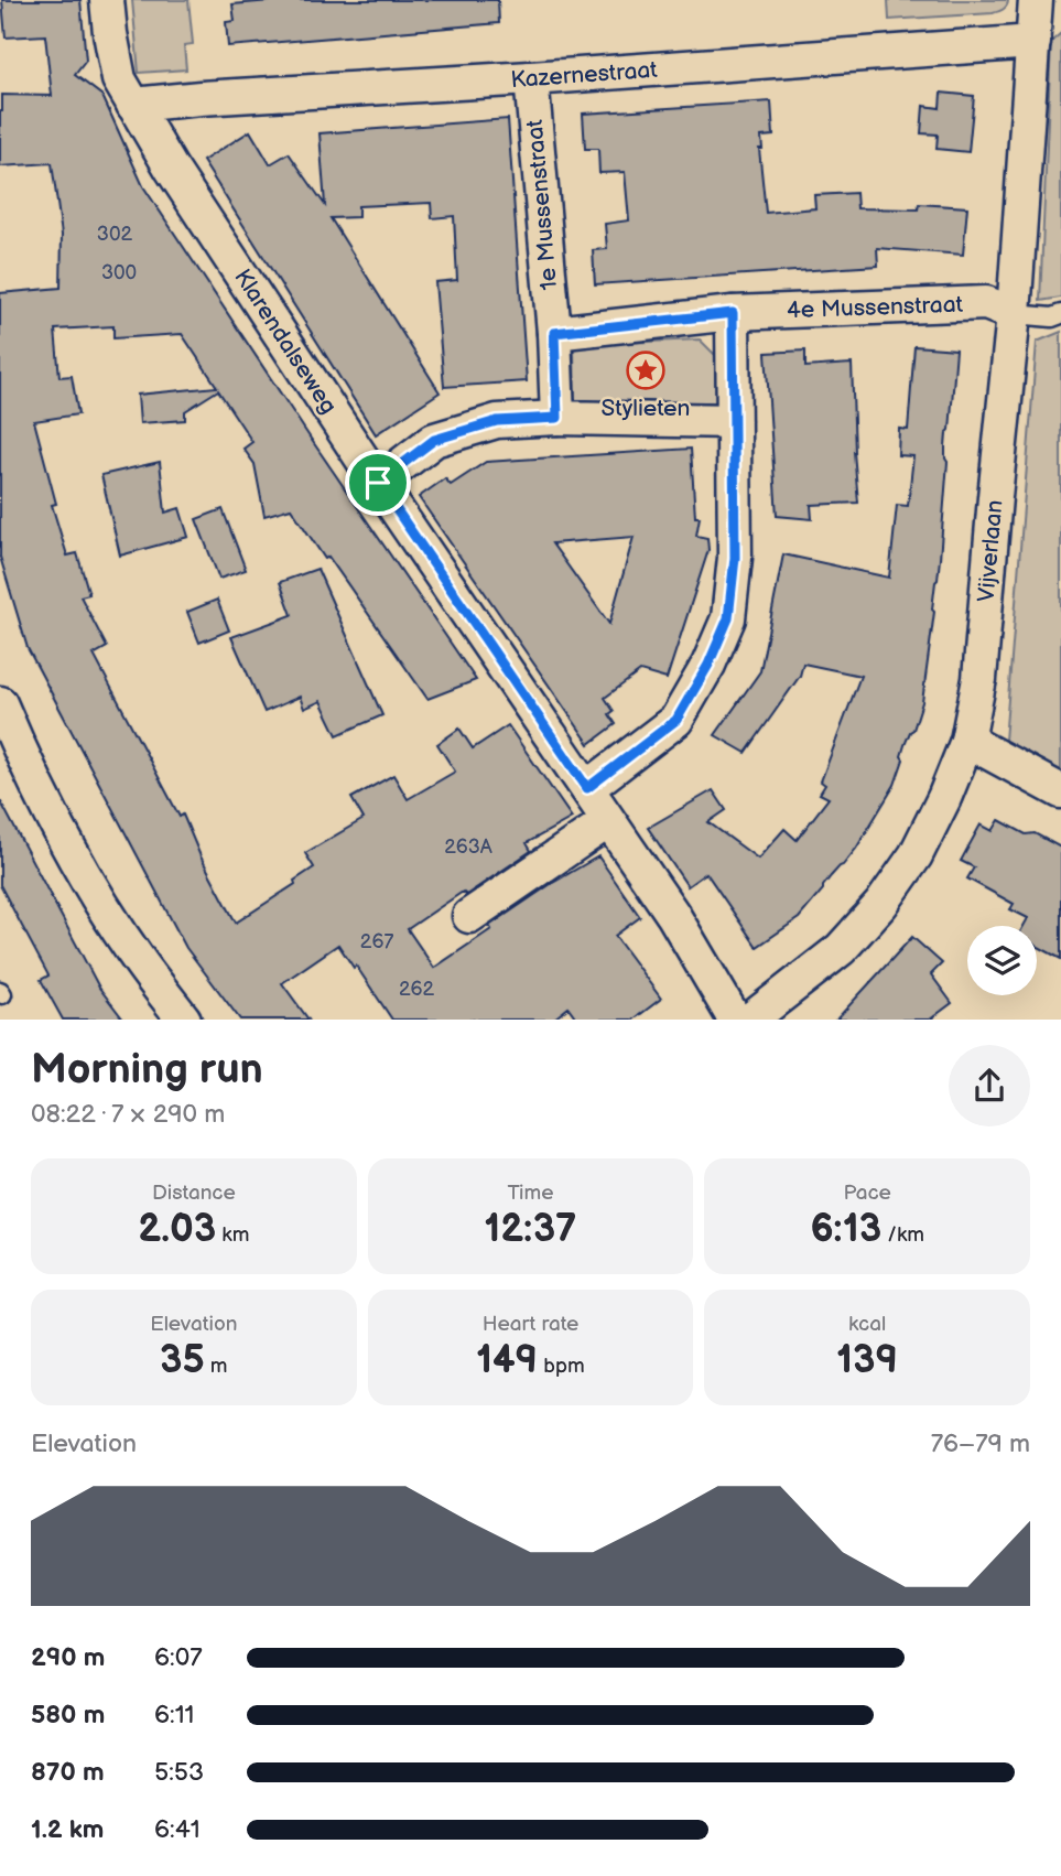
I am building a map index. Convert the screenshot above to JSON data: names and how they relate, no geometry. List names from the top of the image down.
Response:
{
  "streets": {
    "street": [
      "Kazernestraat",
      "1e Mussenstraat",
      "4e Mussenstraat",
      "Klarendalseweg",
      "Vijverlaan"
    ]
  },
  "crossings": [
    ["Kazernestraat", "1e Mussenstraat"],
    ["Kazernestraat", "Klarendalseweg"],
    ["Kazernestraat", "Vijverlaan"],
    ["1e Mussenstraat", "4e Mussenstraat"],
    ["4e Mussenstraat", "Vijverlaan"]
  ],
  "places": {
    "place": ["Stylieten"]
  },
  "house_numbers": [
    "302",
    "300",
    "263A",
    "267",
    "262"
  ],
  "page": {
    "heading": ["Morning run", "08:22 · 7 × 290 m"],
    "stats": [
      ["Distance", "2.03 km"],
      ["Time", "12:37"],
      ["Pace", "6:13 /km"],
      ["Elevation", "35 m"],
      ["Heart rate", "149 bpm"],
      ["kcal", "139"]
    ],
    "chart": ["Elevation", "76–79 m"],
    "list": [
      {
        "name": "290 m",
        "note": "6:07"
      },
      {
        "name": "580 m",
        "note": "6:11"
      },
      {
        "name": "870 m",
        "note": "5:53"
      },
      {
        "name": "1.2 km",
        "note": "6:41"
      }
    ]
  }
}
